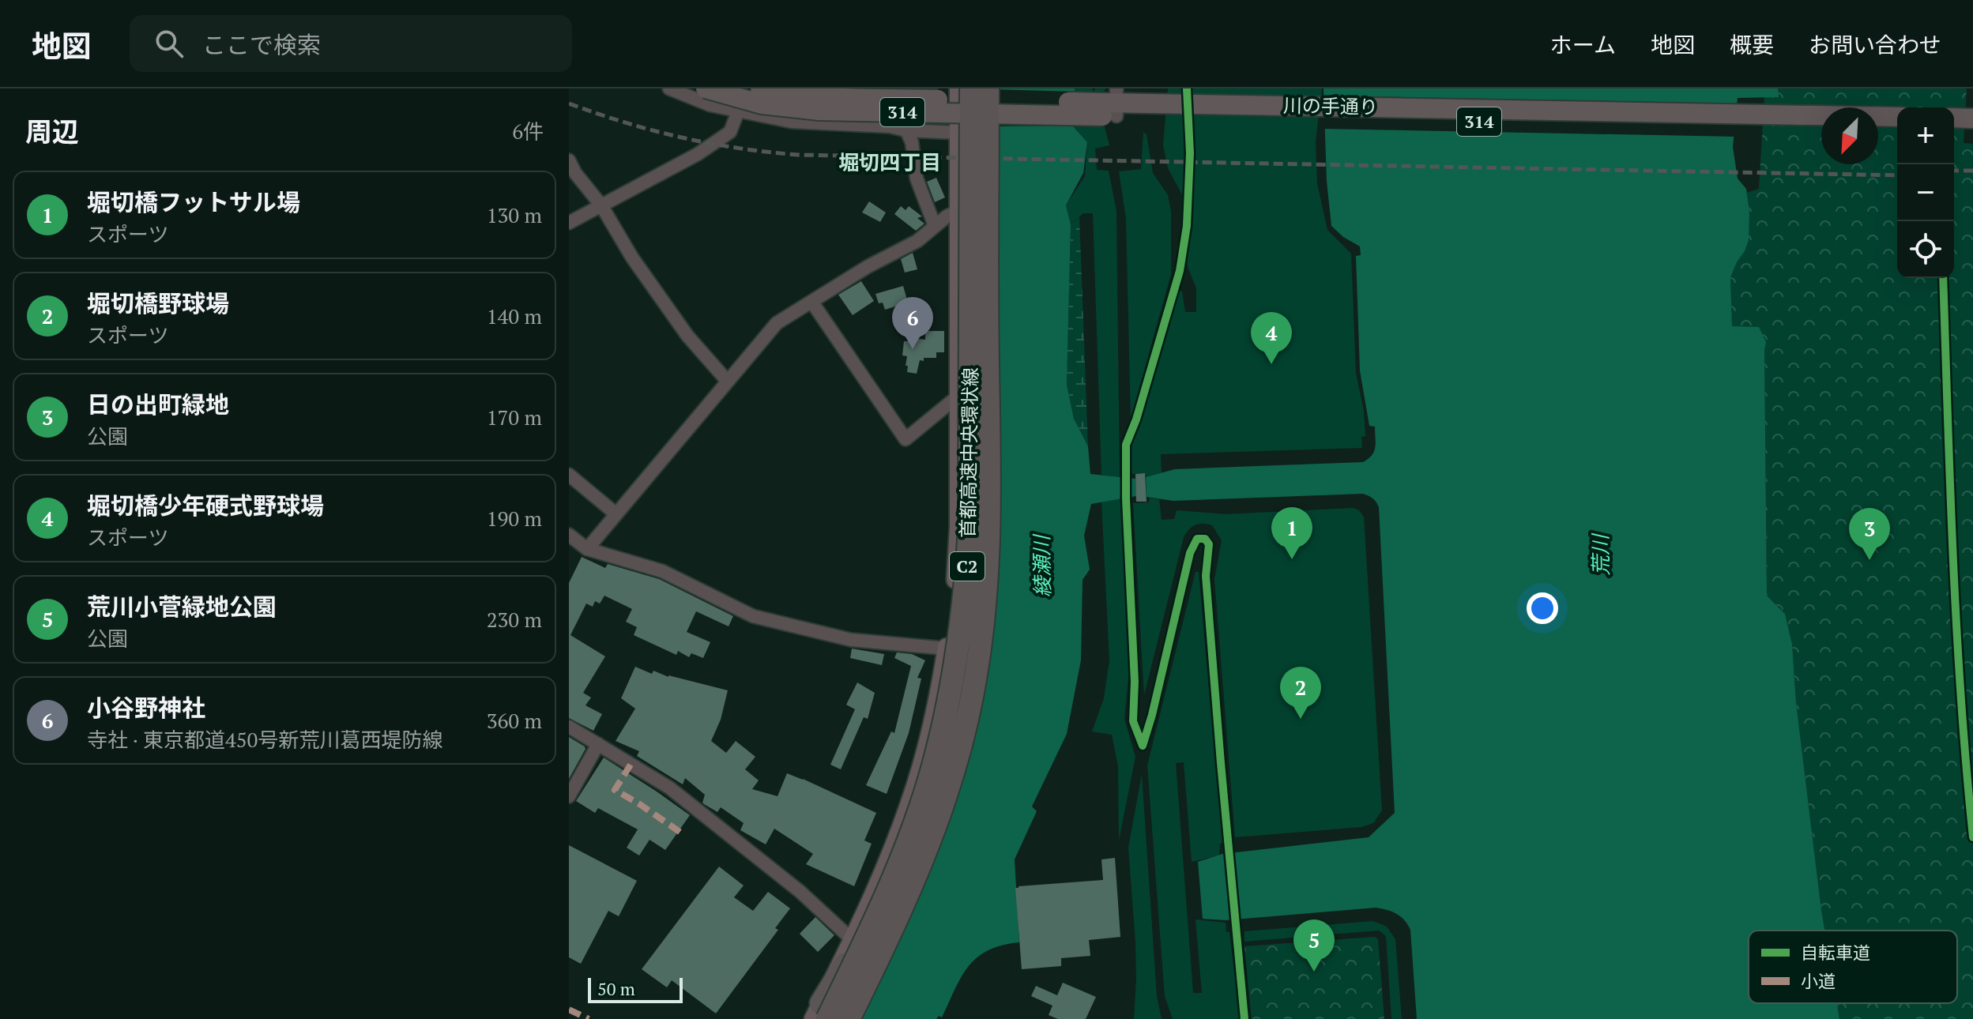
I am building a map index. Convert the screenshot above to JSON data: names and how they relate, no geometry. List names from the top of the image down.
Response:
{
  "streets": {
    "highway": ["首都高速中央環状線", "C2"],
    "main road": ["川の手通り", "314"]
  },
  "districts": ["堀切四丁目"],
  "water": ["荒川", "綾瀬川"],
  "legend": ["自転車道", "小道"],
  "scale_bar": "50 m",
  "north": "bottom left",
  "page": {
    "header": "地図",
    "search": "ここで検索",
    "nav": [
      "ホーム",
      "地図",
      "概要",
      "お問い合わせ"
    ],
    "heading": ["周辺", "6件"],
    "map_buttons": ["+", "−"],
    "list": [
      {
        "mark": "1",
        "name": "堀切橋フットサル場",
        "note": "スポーツ",
        "value": "130 m"
      },
      {
        "mark": "2",
        "name": "堀切橋野球場",
        "note": "スポーツ",
        "value": "140 m"
      },
      {
        "mark": "3",
        "name": "日の出町緑地",
        "note": "公園",
        "value": "170 m"
      },
      {
        "mark": "4",
        "name": "堀切橋少年硬式野球場",
        "note": "スポーツ",
        "value": "190 m"
      },
      {
        "mark": "5",
        "name": "荒川小菅緑地公園",
        "note": "公園",
        "value": "230 m"
      },
      {
        "mark": "6",
        "name": "小谷野神社",
        "note": "寺社 · 東京都道450号新荒川葛西堤防線",
        "value": "360 m"
      }
    ],
    "pins": [
      "6",
      "4",
      "1",
      "3",
      "2",
      "5"
    ],
    "scale": "50 m"
  }
}
